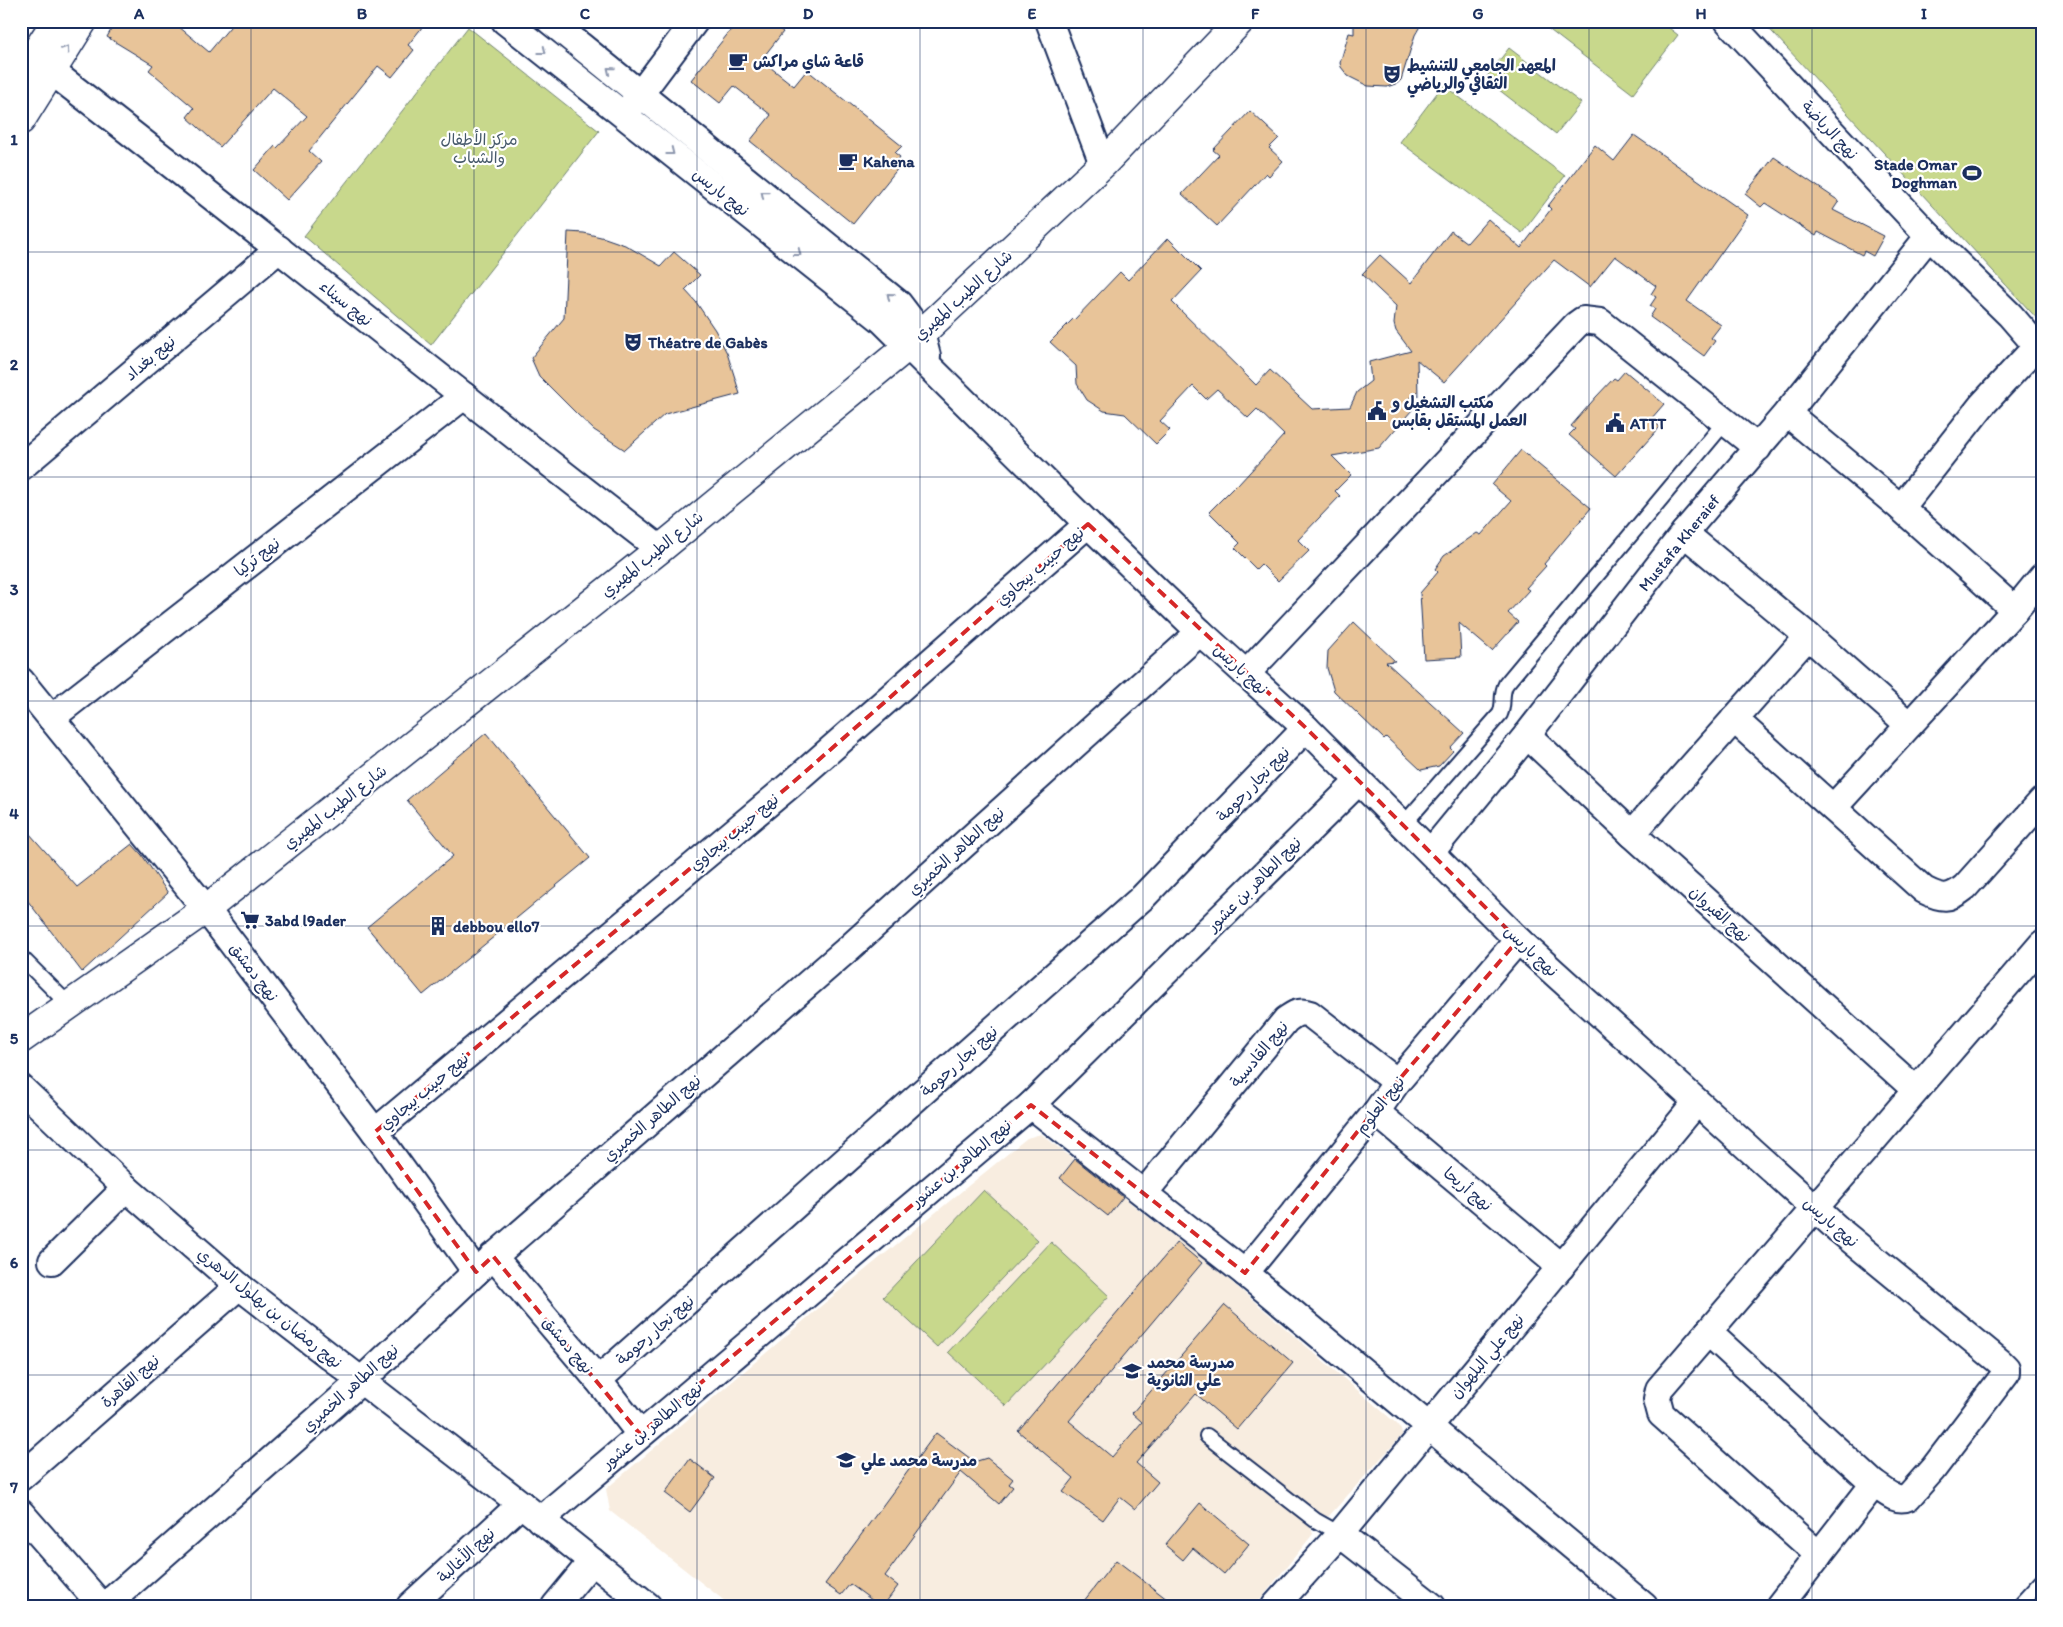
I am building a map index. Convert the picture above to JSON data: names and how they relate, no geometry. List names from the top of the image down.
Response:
{
  "streets": {
    "street": [
      "نهج الرياضة",
      "نهج باريس",
      "شارع الطيب المهيري",
      "نهج سيناء",
      "نهج بغداد",
      "Mustafa Kheraief",
      "نهج تركيا",
      "نهج حبيب بيجاوي",
      "نهج نجار رحومة",
      "نهج الطاهر الخميري",
      "نهج الطاهر بن عشور",
      "نهج القيروان",
      "نهج دمشق",
      "نهج القادسية",
      "نهج العلوم",
      "نهج أريحا",
      "نهج رمضان بن بهلول الدهري",
      "نهج علي البلهوان",
      "نهج القاهرة",
      "نهج الأغالبة"
    ]
  },
  "crossings": [
    ["نهج الرياضة", "Mustafa Kheraief"],
    ["نهج باريس", "شارع الطيب المهيري"],
    ["نهج باريس", "Mustafa Kheraief"],
    ["نهج باريس", "نهج حبيب بيجاوي"],
    ["نهج باريس", "نهج نجار رحومة"],
    ["نهج باريس", "نهج الطاهر الخميري"],
    ["نهج باريس", "نهج الطاهر بن عشور"],
    ["نهج باريس", "نهج العلوم"],
    ["نهج باريس", "نهج علي البلهوان"],
    ["شارع الطيب المهيري", "نهج سيناء"],
    ["شارع الطيب المهيري", "نهج دمشق"],
    ["نهج سيناء", "نهج بغداد"],
    ["نهج سيناء", "نهج تركيا"],
    ["Mustafa Kheraief", "نهج القيروان"],
    ["نهج تركيا", "نهج دمشق"],
    ["نهج حبيب بيجاوي", "نهج دمشق"],
    ["نهج نجار رحومة", "نهج دمشق"],
    ["نهج الطاهر الخميري", "نهج دمشق"],
    ["نهج الطاهر الخميري", "نهج رمضان بن بهلول الدهري"],
    ["نهج الطاهر بن عشور", "نهج دمشق"],
    ["نهج الطاهر بن عشور", "نهج رمضان بن بهلول الدهري"],
    ["نهج الطاهر بن عشور", "نهج الأغالبة"],
    ["نهج القادسية", "نهج العلوم"],
    ["نهج العلوم", "نهج أريحا"],
    ["نهج أريحا", "نهج علي البلهوان"],
    ["نهج رمضان بن بهلول الدهري", "نهج القاهرة"],
    ["نهج رمضان بن بهلول الدهري", "نهج الأغالبة"]
  ],
  "parks": ["مركز الأطفال والشباب"],
  "places": {
    "cafe": ["قاعة شاي مراكش", "Kahena"],
    "theatre": ["المعهد الجامعي للتنشيط الثقافي والرياضي", "Théatre de Gabès"],
    "sports": ["Stade Omar Doghman"],
    "public building": ["مكتب التشغيل و العمل المستقل بقابس", "ATTT"],
    "supermarket": ["3abd l9ader"],
    "building": ["debbou ello7"],
    "school or university": ["مدرسة محمد علي الثانوية", "مدرسة محمد علي"]
  },
  "grid": {
    "columns": [
      "A",
      "B",
      "C",
      "D",
      "E",
      "F",
      "G",
      "H",
      "I"
    ],
    "rows": [
      "1",
      "2",
      "3",
      "4",
      "5",
      "6",
      "7"
    ]
  }
}
